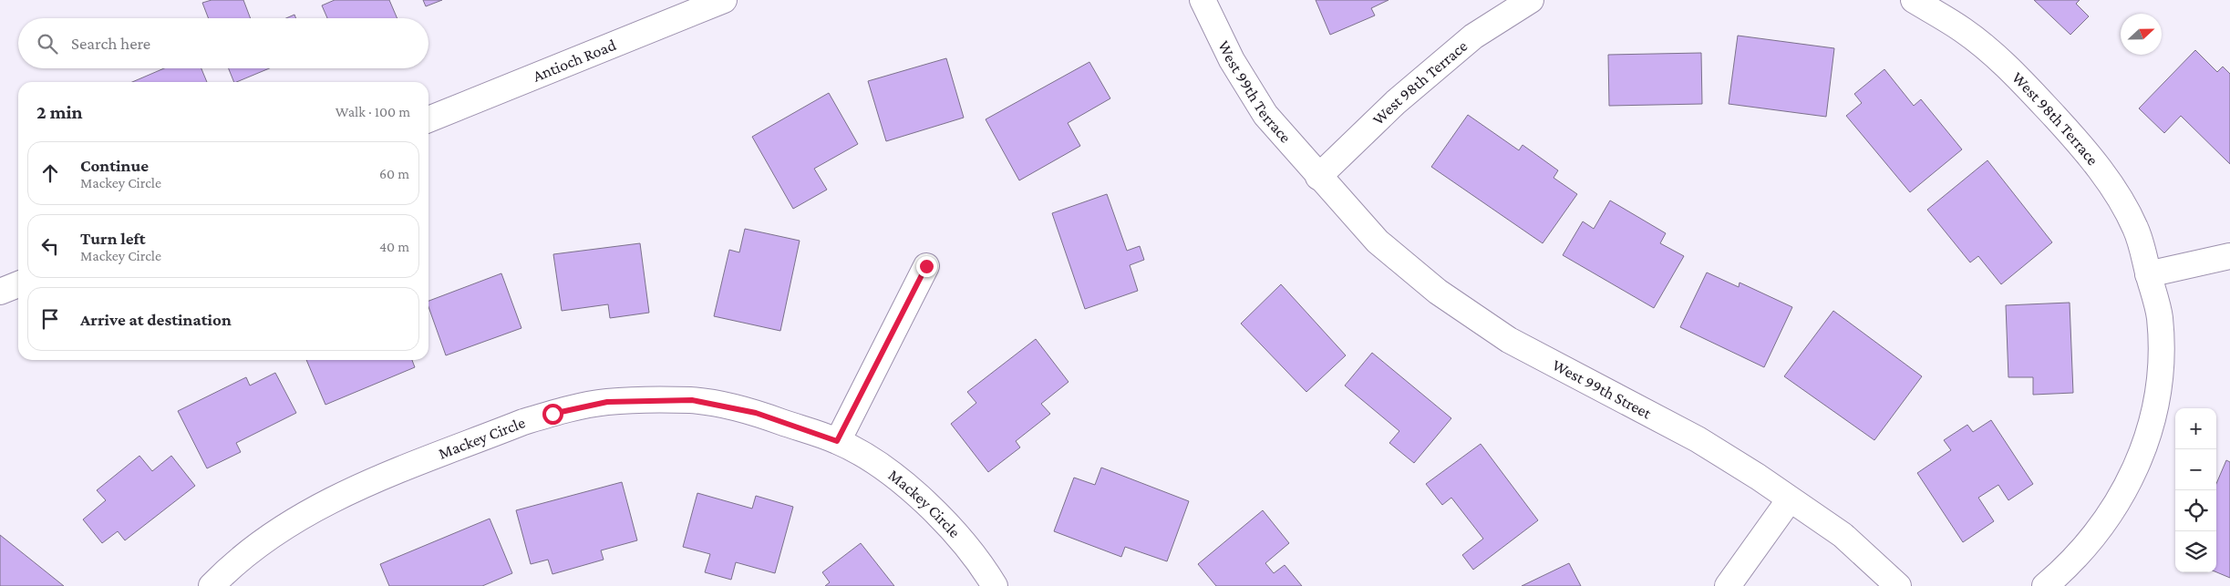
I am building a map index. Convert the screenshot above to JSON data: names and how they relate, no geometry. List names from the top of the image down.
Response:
{
  "streets": {
    "street": [
      "Antioch Road",
      "West 98th Terrace",
      "West 99th Terrace",
      "West 99th Street",
      "Mackey Circle"
    ]
  },
  "crossings": [
    ["West 98th Terrace", "West 99th Terrace"],
    ["West 98th Terrace", "West 99th Street"],
    ["West 99th Terrace", "West 99th Street"]
  ],
  "north": "right",
  "page": {
    "search": "Search here",
    "heading": ["2 min", "Walk · 100 m"],
    "list": [
      ["Continue", "Mackey Circle", "60 m"],
      ["Turn left", "Mackey Circle", "40 m"],
      "Arrive at destination"
    ],
    "map_buttons": ["+", "−"]
  }
}
